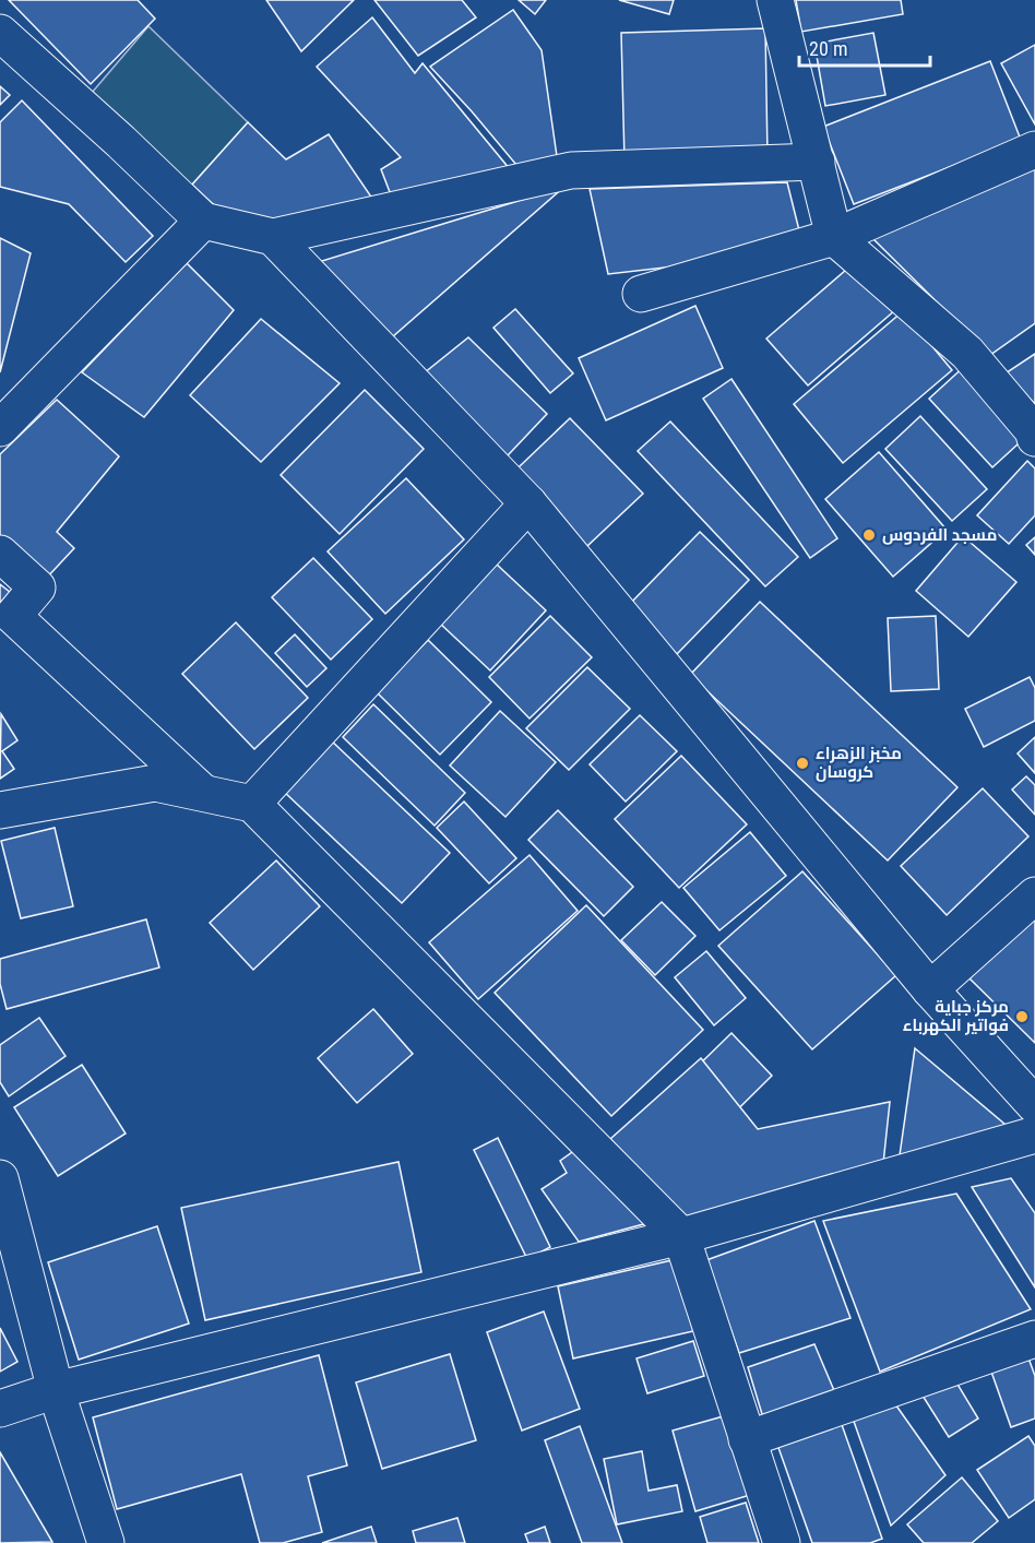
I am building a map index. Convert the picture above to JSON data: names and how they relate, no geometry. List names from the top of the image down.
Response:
{
  "places": ["مسجد الفردوس", "مخبز الزهراء كروسان", "مركز جباية فواتير الكهرباء"],
  "scale_bar": "20 m"
}
